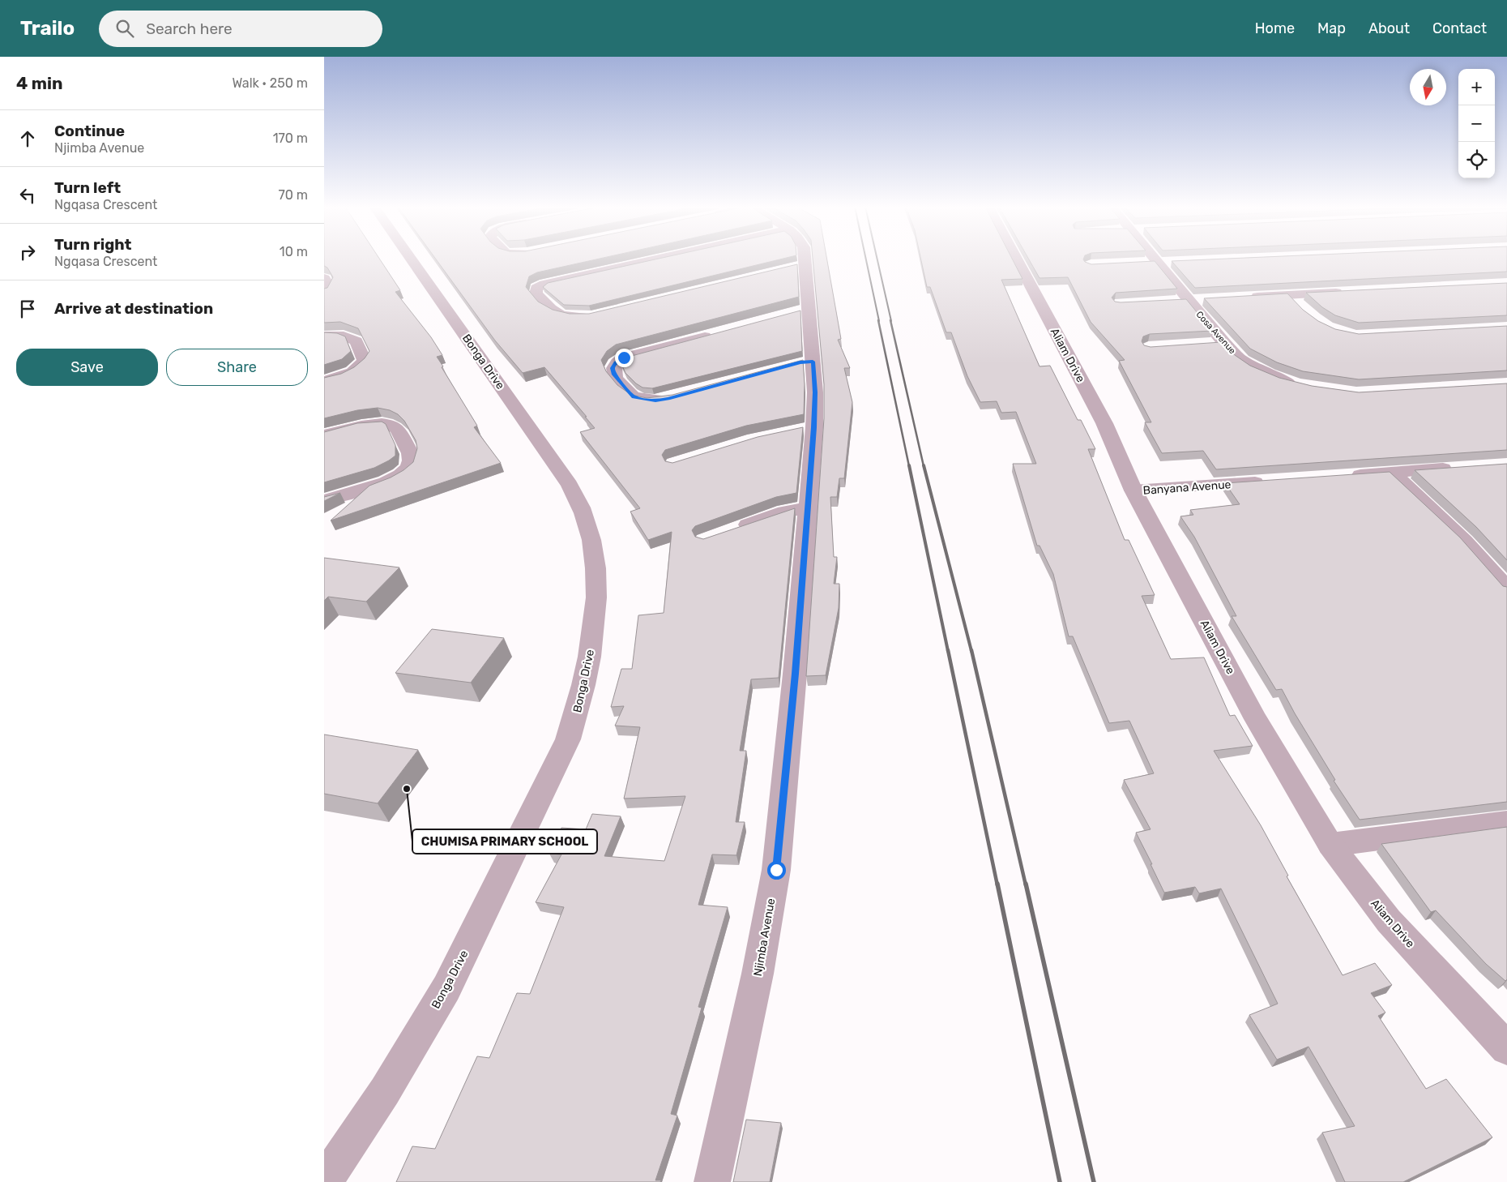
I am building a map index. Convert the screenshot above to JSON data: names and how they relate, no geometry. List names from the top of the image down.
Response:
{
  "streets": {
    "street": [
      "Cosa Avenue",
      "Aliam Drive",
      "Bonga Drive",
      "Banyana Avenue",
      "Njimba Avenue"
    ]
  },
  "crossings": [
    ["Aliam Drive", "Banyana Avenue"]
  ],
  "places": ["CHUMISA PRIMARY SCHOOL"],
  "north": "bottom",
  "page": {
    "header": "Trailo",
    "search": "Search here",
    "nav": [
      "Home",
      "Map",
      "About",
      "Contact"
    ],
    "heading": ["4 min", "Walk · 250 m"],
    "map_buttons": ["+", "−"],
    "list": [
      ["Continue", "Njimba Avenue", "170 m"],
      ["Turn left", "Ngqasa Crescent", "70 m"],
      ["Turn right", "Ngqasa Crescent", "10 m"],
      "Arrive at destination"
    ],
    "buttons": ["Save", "Share"]
  }
}
